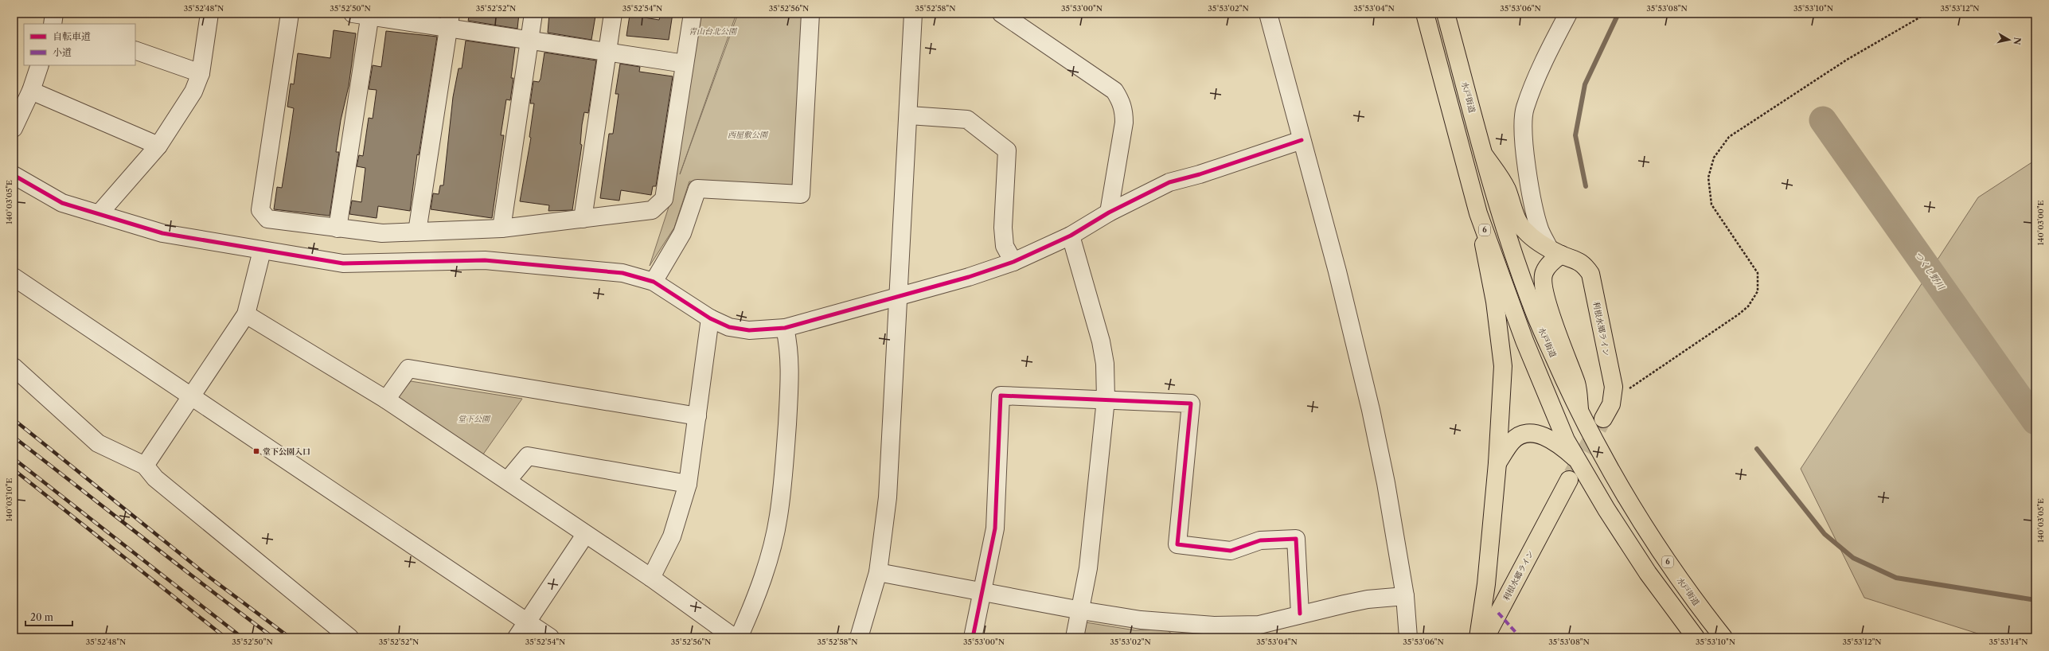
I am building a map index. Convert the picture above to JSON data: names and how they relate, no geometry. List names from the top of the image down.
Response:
{
  "streets": {
    "main road": ["水戸街道", "6", "利根水郷ライン"]
  },
  "crossings": [
    ["水戸街道", "利根水郷ライン"]
  ],
  "water": ["つくし野川"],
  "parks": ["青山台北公園", "西屋敷公園", "堂下公園"],
  "places": {
    "transit": ["堂下公園入口"]
  },
  "legend": ["自転車道", "小道"],
  "scale_bar": "20 m",
  "north": "right",
  "coordinates": [
    "35°52'48\"N",
    "35°52'50\"N",
    "35°52'52\"N",
    "35°52'54\"N",
    "35°52'56\"N",
    "35°52'58\"N",
    "35°53'00\"N",
    "35°53'02\"N",
    "35°53'04\"N",
    "35°53'06\"N",
    "35°53'08\"N",
    "35°53'10\"N",
    "35°53'12\"N",
    "140°03'05\"E",
    "140°03'00\"E",
    "140°03'10\"E",
    "35°53'14\"N"
  ]
}
